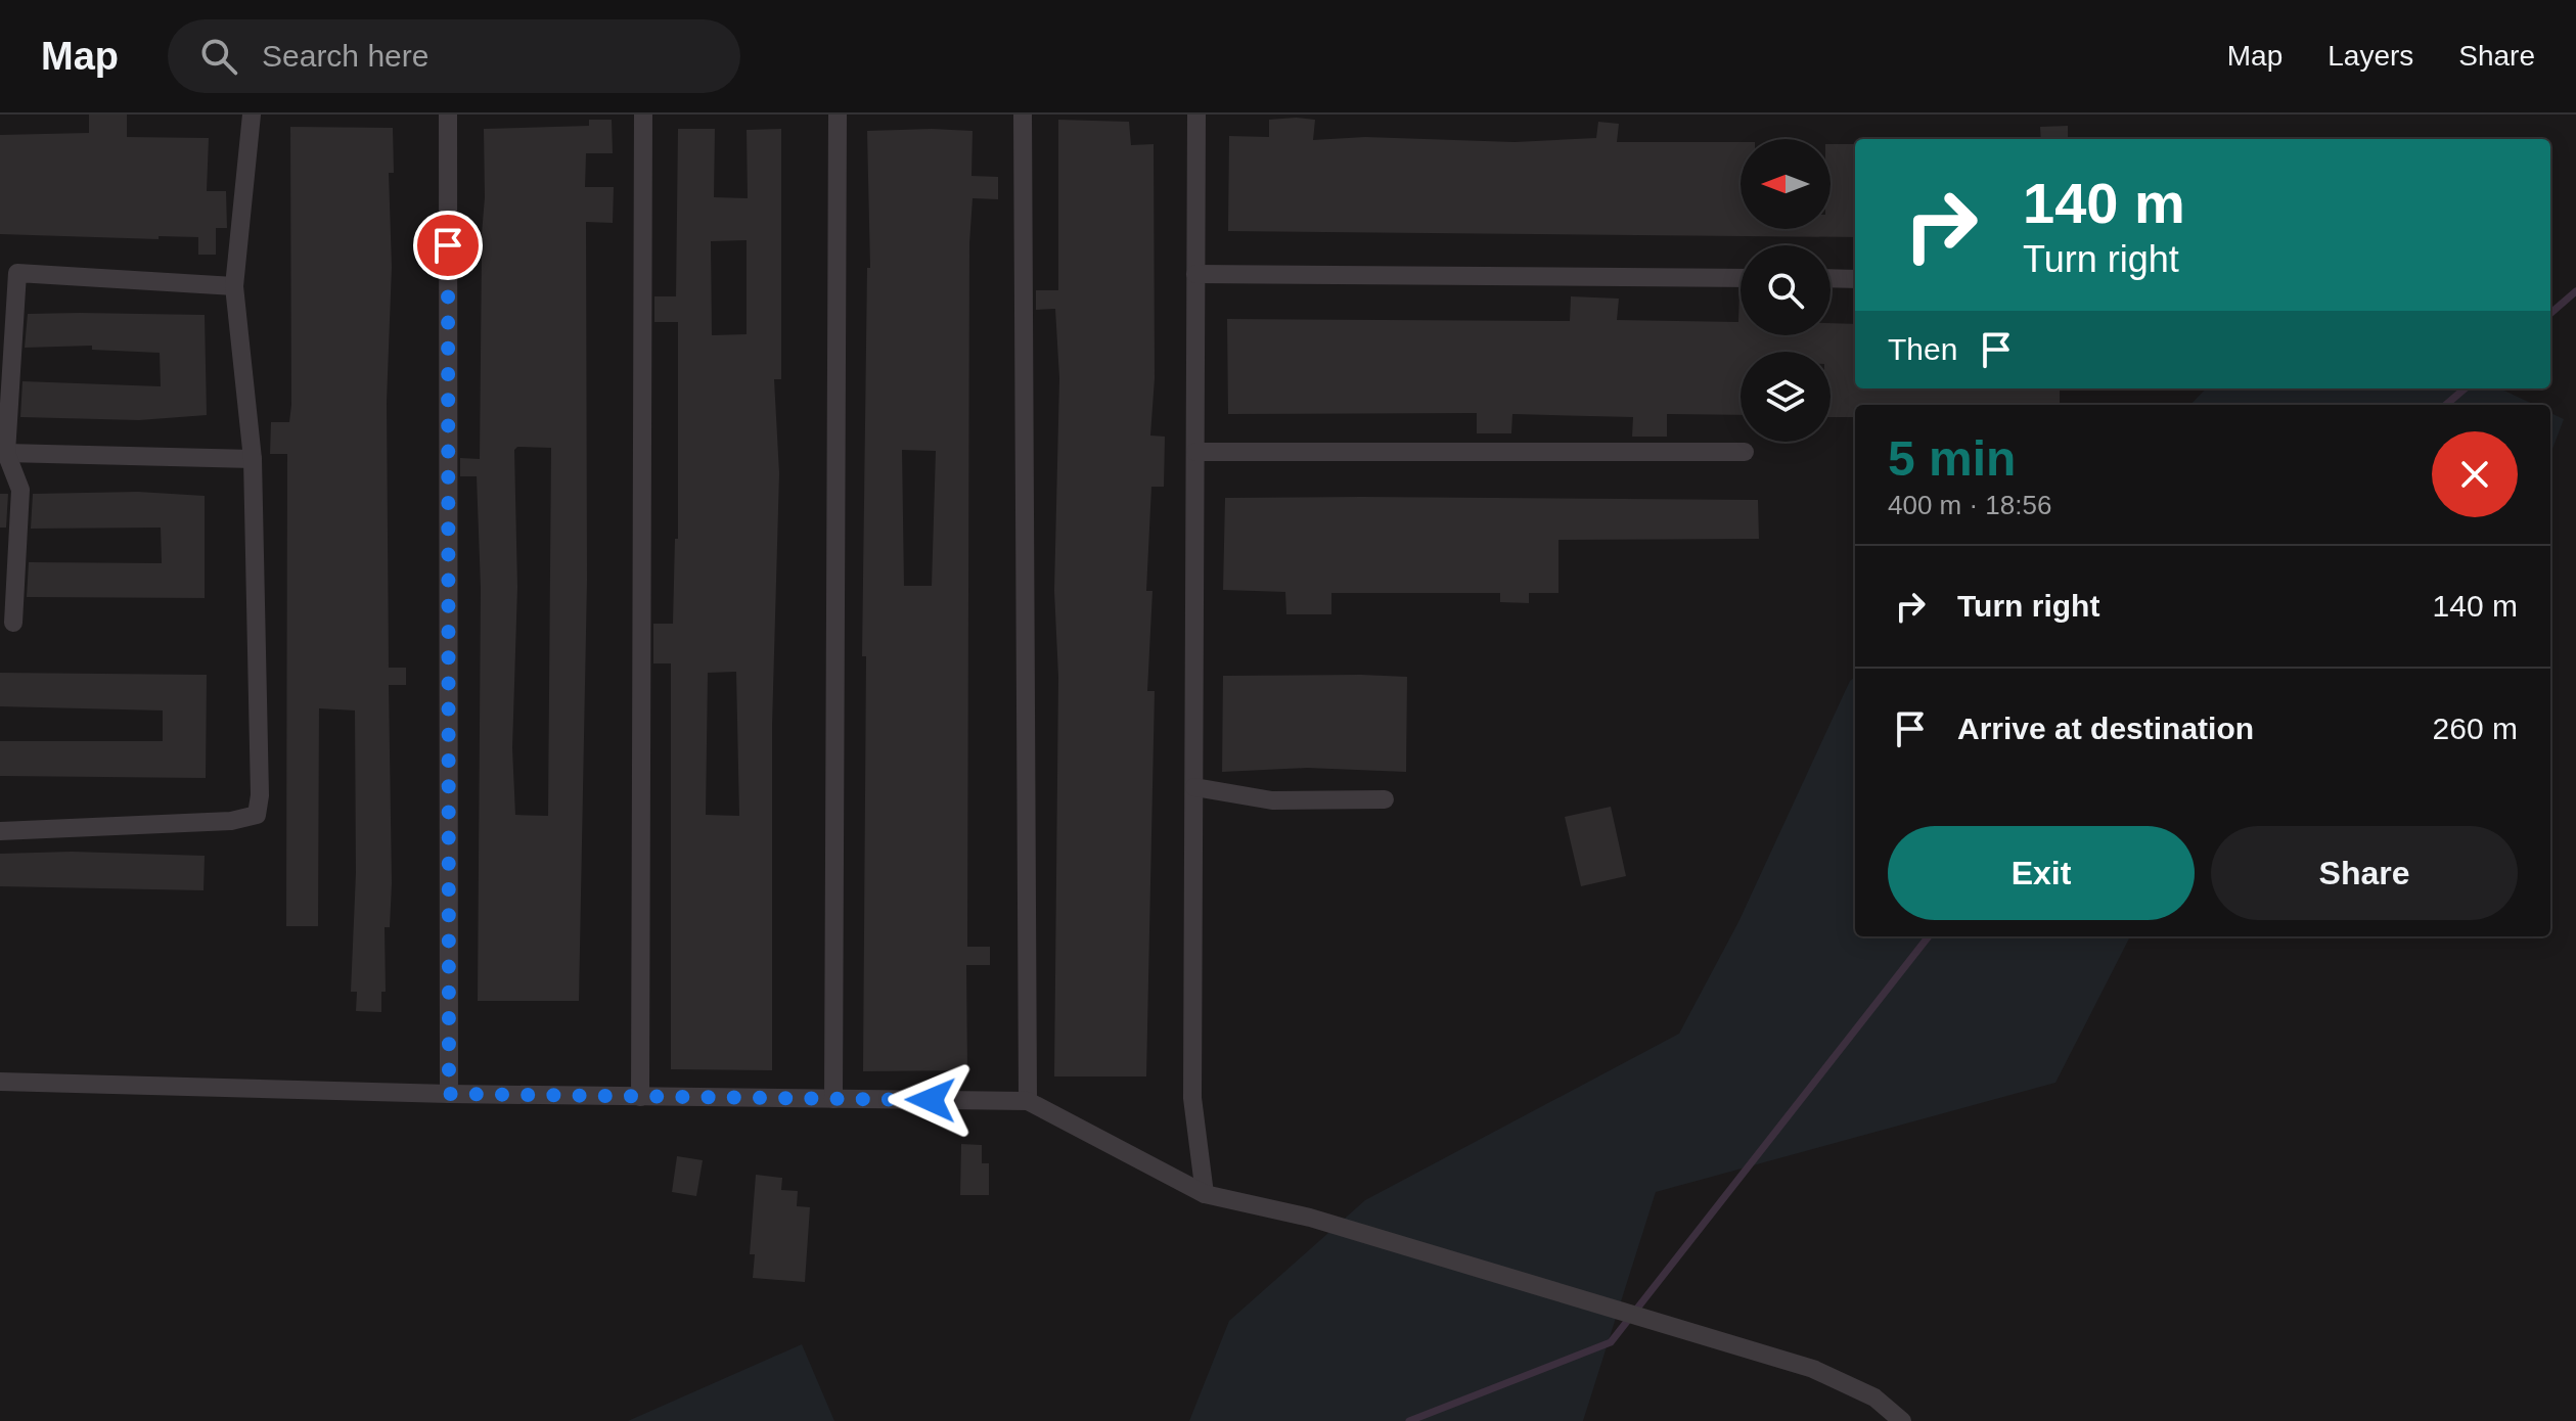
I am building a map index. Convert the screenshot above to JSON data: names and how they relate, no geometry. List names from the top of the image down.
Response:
{
  "north": "left",
  "page": {
    "header": "Map",
    "search": "Search here",
    "nav": ["Map", "Layers", "Share"],
    "turn": ["140 m", "Turn right"],
    "then": "Then",
    "heading": ["5 min", "400 m · 18:56"],
    "list": [
      {
        "name": "Turn right",
        "value": "140 m"
      },
      {
        "name": "Arrive at destination",
        "value": "260 m"
      }
    ],
    "buttons": ["Exit", "Share"]
  }
}
